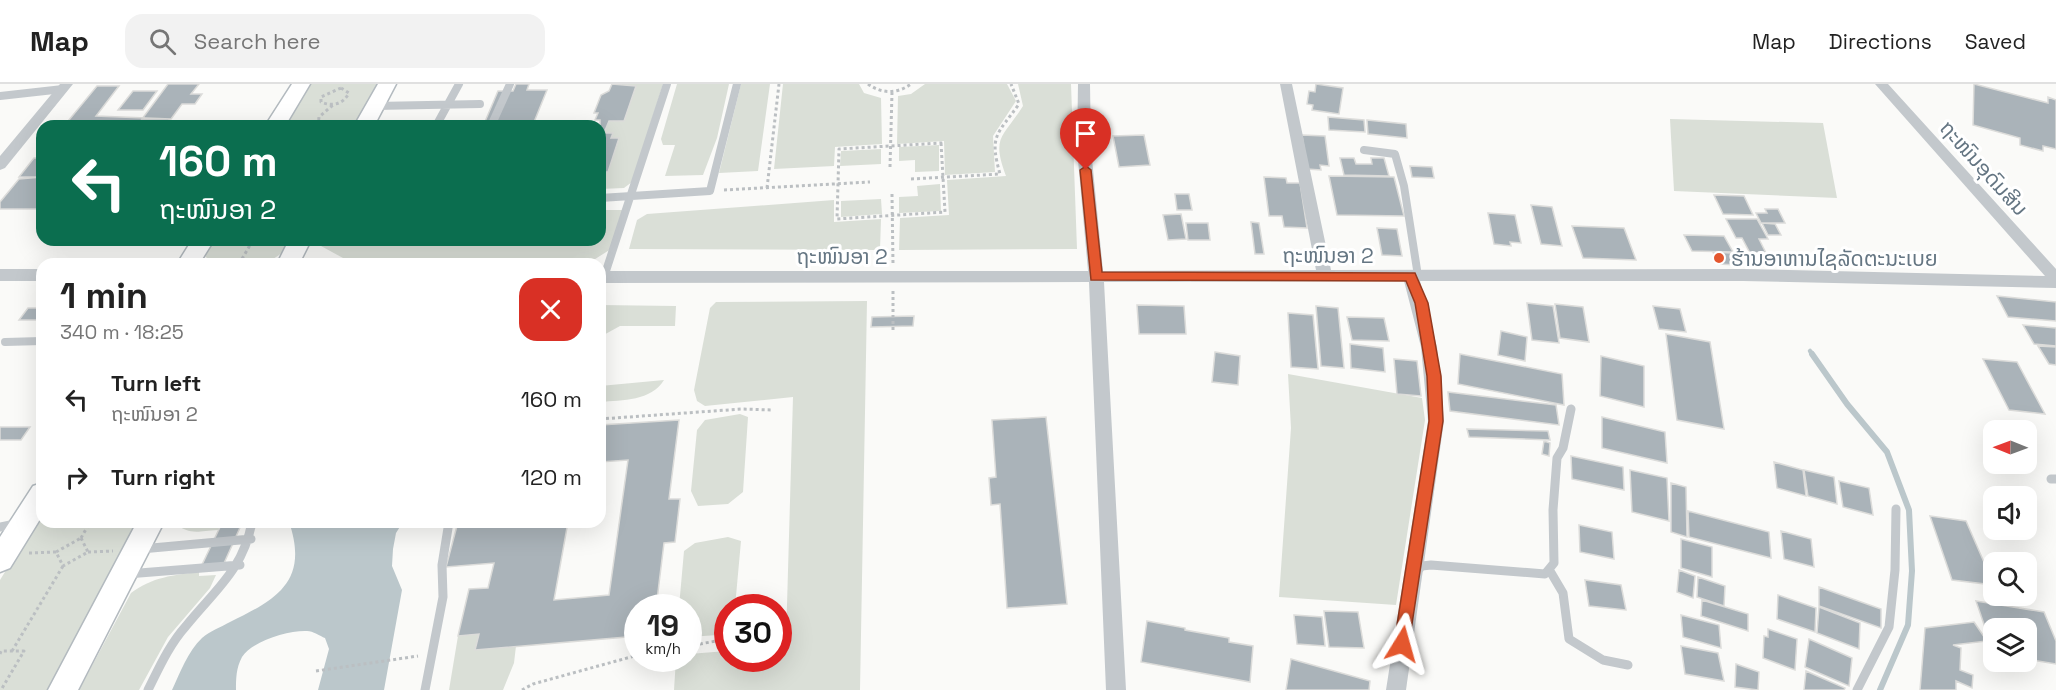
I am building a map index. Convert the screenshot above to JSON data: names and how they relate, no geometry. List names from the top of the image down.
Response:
{
  "streets": {
    "street": ["ຖະໜົນອຸດົມສິນ", "ຖະໜົນອາ 2"]
  },
  "crossings": [
    ["ຖະໜົນອຸດົມສິນ", "ຖະໜົນອາ 2"]
  ],
  "places": ["ຮ້ານອາຫານໄຊລັດຕະນະເບຍ"],
  "north": "left",
  "page": {
    "header": "Map",
    "search": "Search here",
    "nav": ["Map", "Directions", "Saved"],
    "turn": ["160 m", "ຖະໜົນອາ 2"],
    "heading": ["1 min", "340 m · 18:25"],
    "list": [
      {
        "name": "Turn left",
        "note": "ຖະໜົນອາ 2",
        "value": "160 m"
      },
      {
        "name": "Turn right",
        "value": "120 m"
      }
    ],
    "speed": "19 km/h",
    "limit": "30"
  }
}
